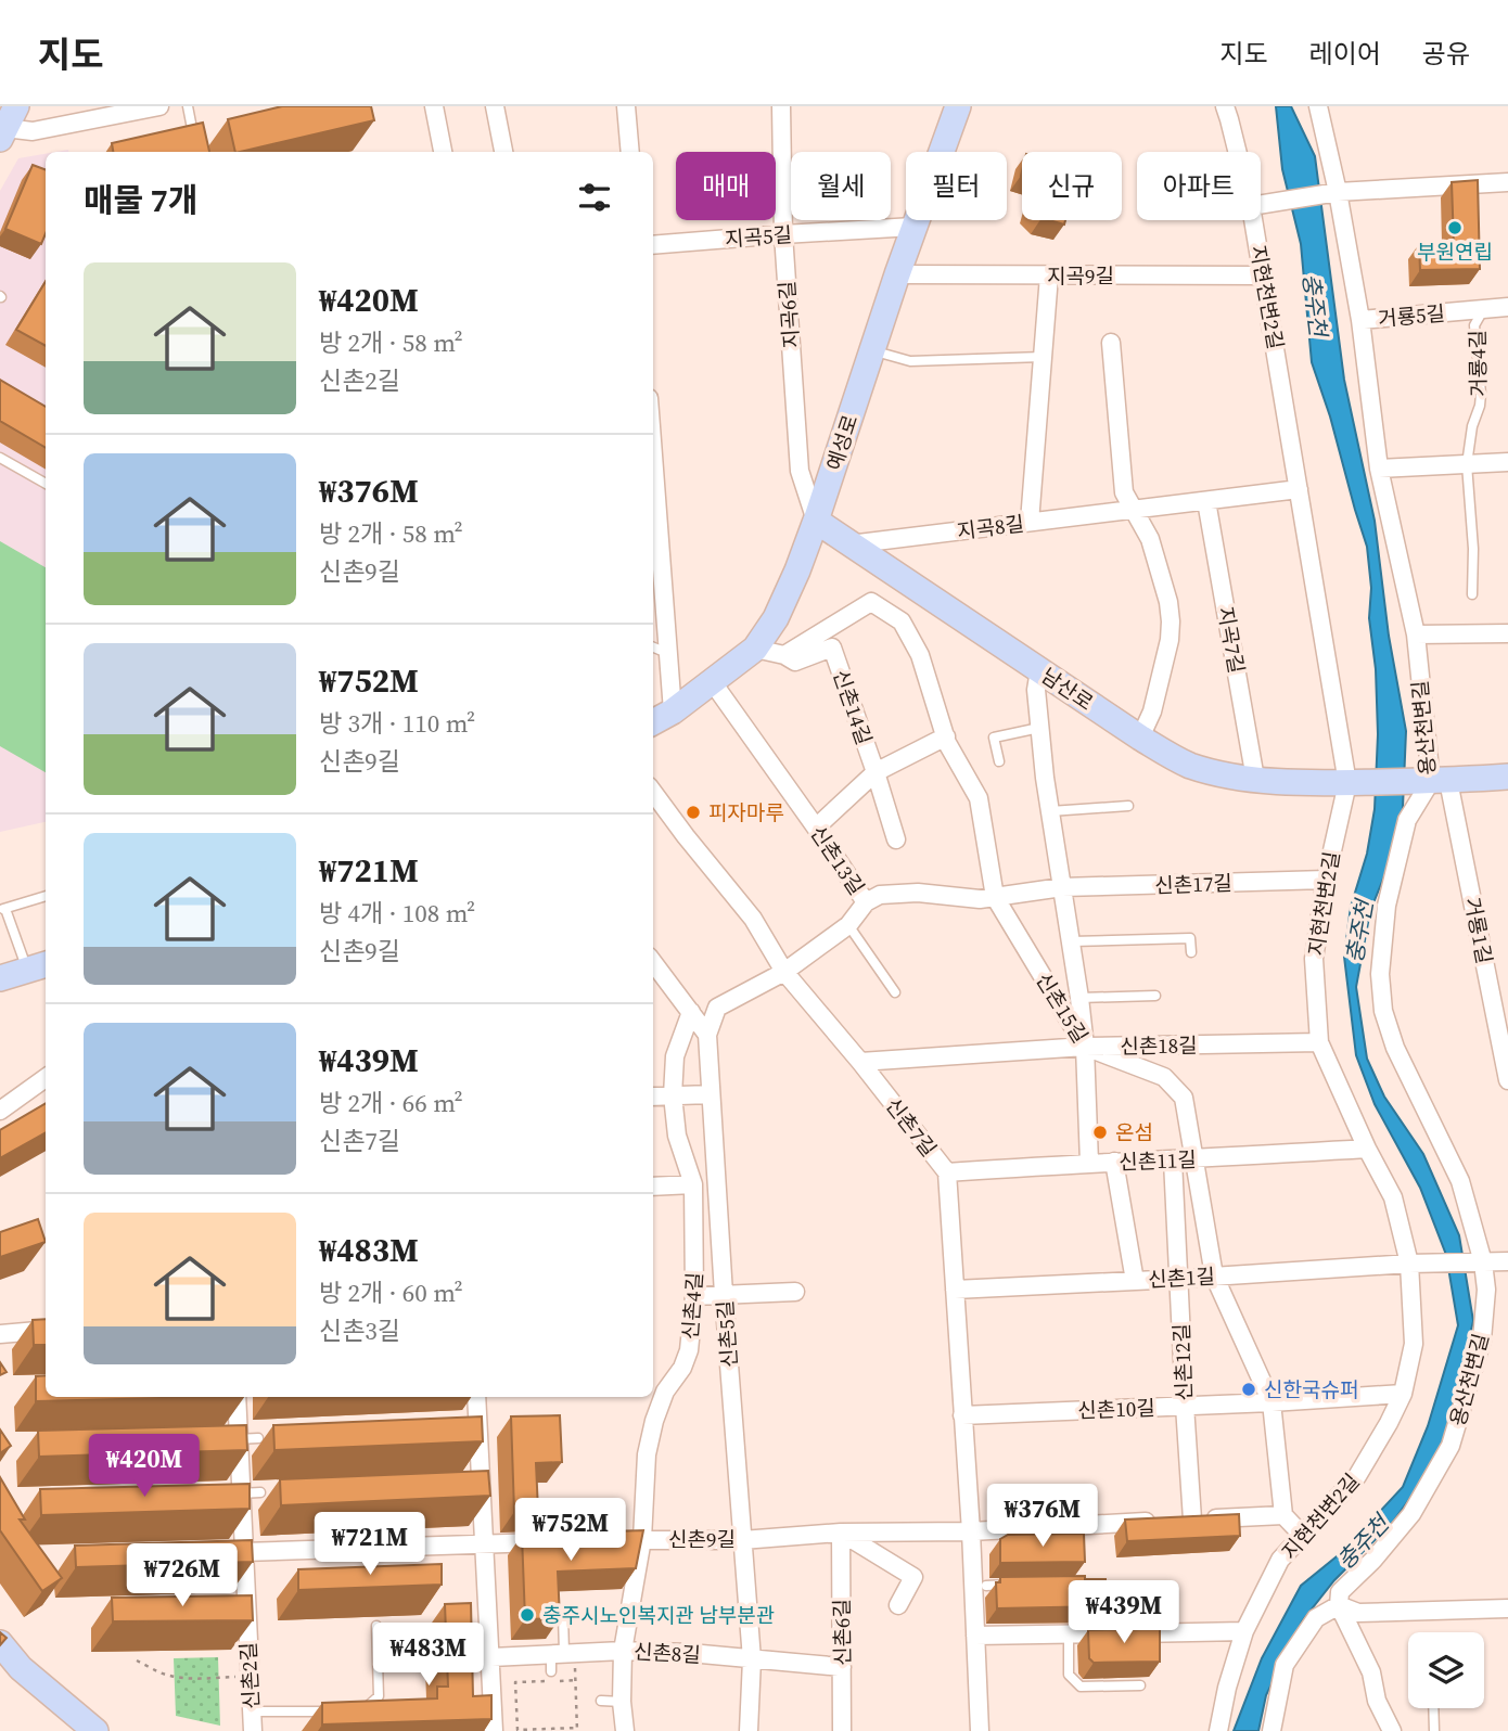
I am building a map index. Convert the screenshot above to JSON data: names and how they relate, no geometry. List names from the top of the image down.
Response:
{
  "streets": {
    "street": [
      "지곡5길",
      "지곡9길",
      "지현천변2길",
      "지곡6길",
      "거룡5길",
      "예성로",
      "지곡8길",
      "지곡7길",
      "남산로",
      "신촌14길",
      "용산천변길",
      "신촌13길",
      "신촌17길",
      "거룡1길",
      "신촌15길",
      "신촌18길",
      "신촌7길",
      "신촌11길",
      "신촌1길",
      "신촌4길",
      "신촌5길",
      "신촌12길",
      "신촌10길",
      "신촌9길",
      "신촌6길",
      "신촌8길",
      "신촌2길"
    ],
    "lane": ["거룡4길"]
  },
  "crossings": [
    ["지곡5길", "지곡6길"],
    ["지곡5길", "예성로"],
    ["지곡9길", "지현천변2길"],
    ["지곡9길", "예성로"],
    ["지현천변2길", "지곡8길"],
    ["지현천변2길", "남산로"],
    ["지현천변2길", "신촌17길"],
    ["지현천변2길", "신촌18길"],
    ["지현천변2길", "신촌11길"],
    ["지현천변2길", "신촌1길"],
    ["지현천변2길", "신촌10길"],
    ["지곡6길", "예성로"],
    ["지곡6길", "남산로"],
    ["거룡5길", "거룡4길"],
    ["거룡5길", "용산천변길"],
    ["예성로", "남산로"],
    ["예성로", "신촌13길"],
    ["지곡8길", "지곡7길"],
    ["지곡8길", "남산로"],
    ["지곡7길", "남산로"],
    ["남산로", "용산천변길"],
    ["남산로", "거룡1길"],
    ["신촌14길", "신촌13길"],
    ["신촌14길", "신촌15길"],
    ["용산천변길", "거룡1길"],
    ["용산천변길", "신촌1길"],
    ["신촌13길", "신촌17길"],
    ["신촌13길", "신촌7길"],
    ["신촌13길", "신촌5길"],
    ["신촌17길", "신촌15길"],
    ["신촌15길", "신촌18길"],
    ["신촌15길", "신촌11길"],
    ["신촌15길", "신촌1길"],
    ["신촌15길", "신촌10길"],
    ["신촌15길", "신촌9길"],
    ["신촌18길", "신촌7길"],
    ["신촌7길", "신촌11길"],
    ["신촌7길", "신촌1길"],
    ["신촌7길", "신촌10길"],
    ["신촌7길", "신촌9길"],
    ["신촌11길", "신촌12길"],
    ["신촌1길", "신촌12길"],
    ["신촌4길", "신촌9길"],
    ["신촌4길", "신촌8길"],
    ["신촌5길", "신촌9길"],
    ["신촌5길", "신촌8길"],
    ["신촌12길", "신촌10길"],
    ["신촌12길", "신촌9길"],
    ["신촌9길", "신촌6길"],
    ["신촌6길", "신촌8길"]
  ],
  "water": ["충주천"],
  "places": [
    "부원연립",
    "피자마루",
    "온섬",
    "신한국슈퍼",
    "충주시노인복지관 남부분관"
  ],
  "page": {
    "header": "지도",
    "nav": ["지도", "레이어", "공유"],
    "chip": [
      "매매",
      "월세",
      "필터",
      "신규",
      "아파트"
    ],
    "heading": "매물 7개",
    "list": [
      {
        "name": "₩420M",
        "note": "방 2개 · 58 m² · 신촌2길"
      },
      {
        "name": "₩376M",
        "note": "방 2개 · 58 m² · 신촌9길"
      },
      {
        "name": "₩752M",
        "note": "방 3개 · 110 m² · 신촌9길"
      },
      {
        "name": "₩721M",
        "note": "방 4개 · 108 m² · 신촌9길"
      },
      {
        "name": "₩439M",
        "note": "방 2개 · 66 m² · 신촌7길"
      },
      {
        "name": "₩483M",
        "note": "방 2개 · 60 m² · 신촌3길"
      }
    ],
    "price": [
      "₩420M",
      "₩376M",
      "₩752M",
      "₩721M",
      "₩726M",
      "₩439M",
      "₩483M"
    ]
  }
}
